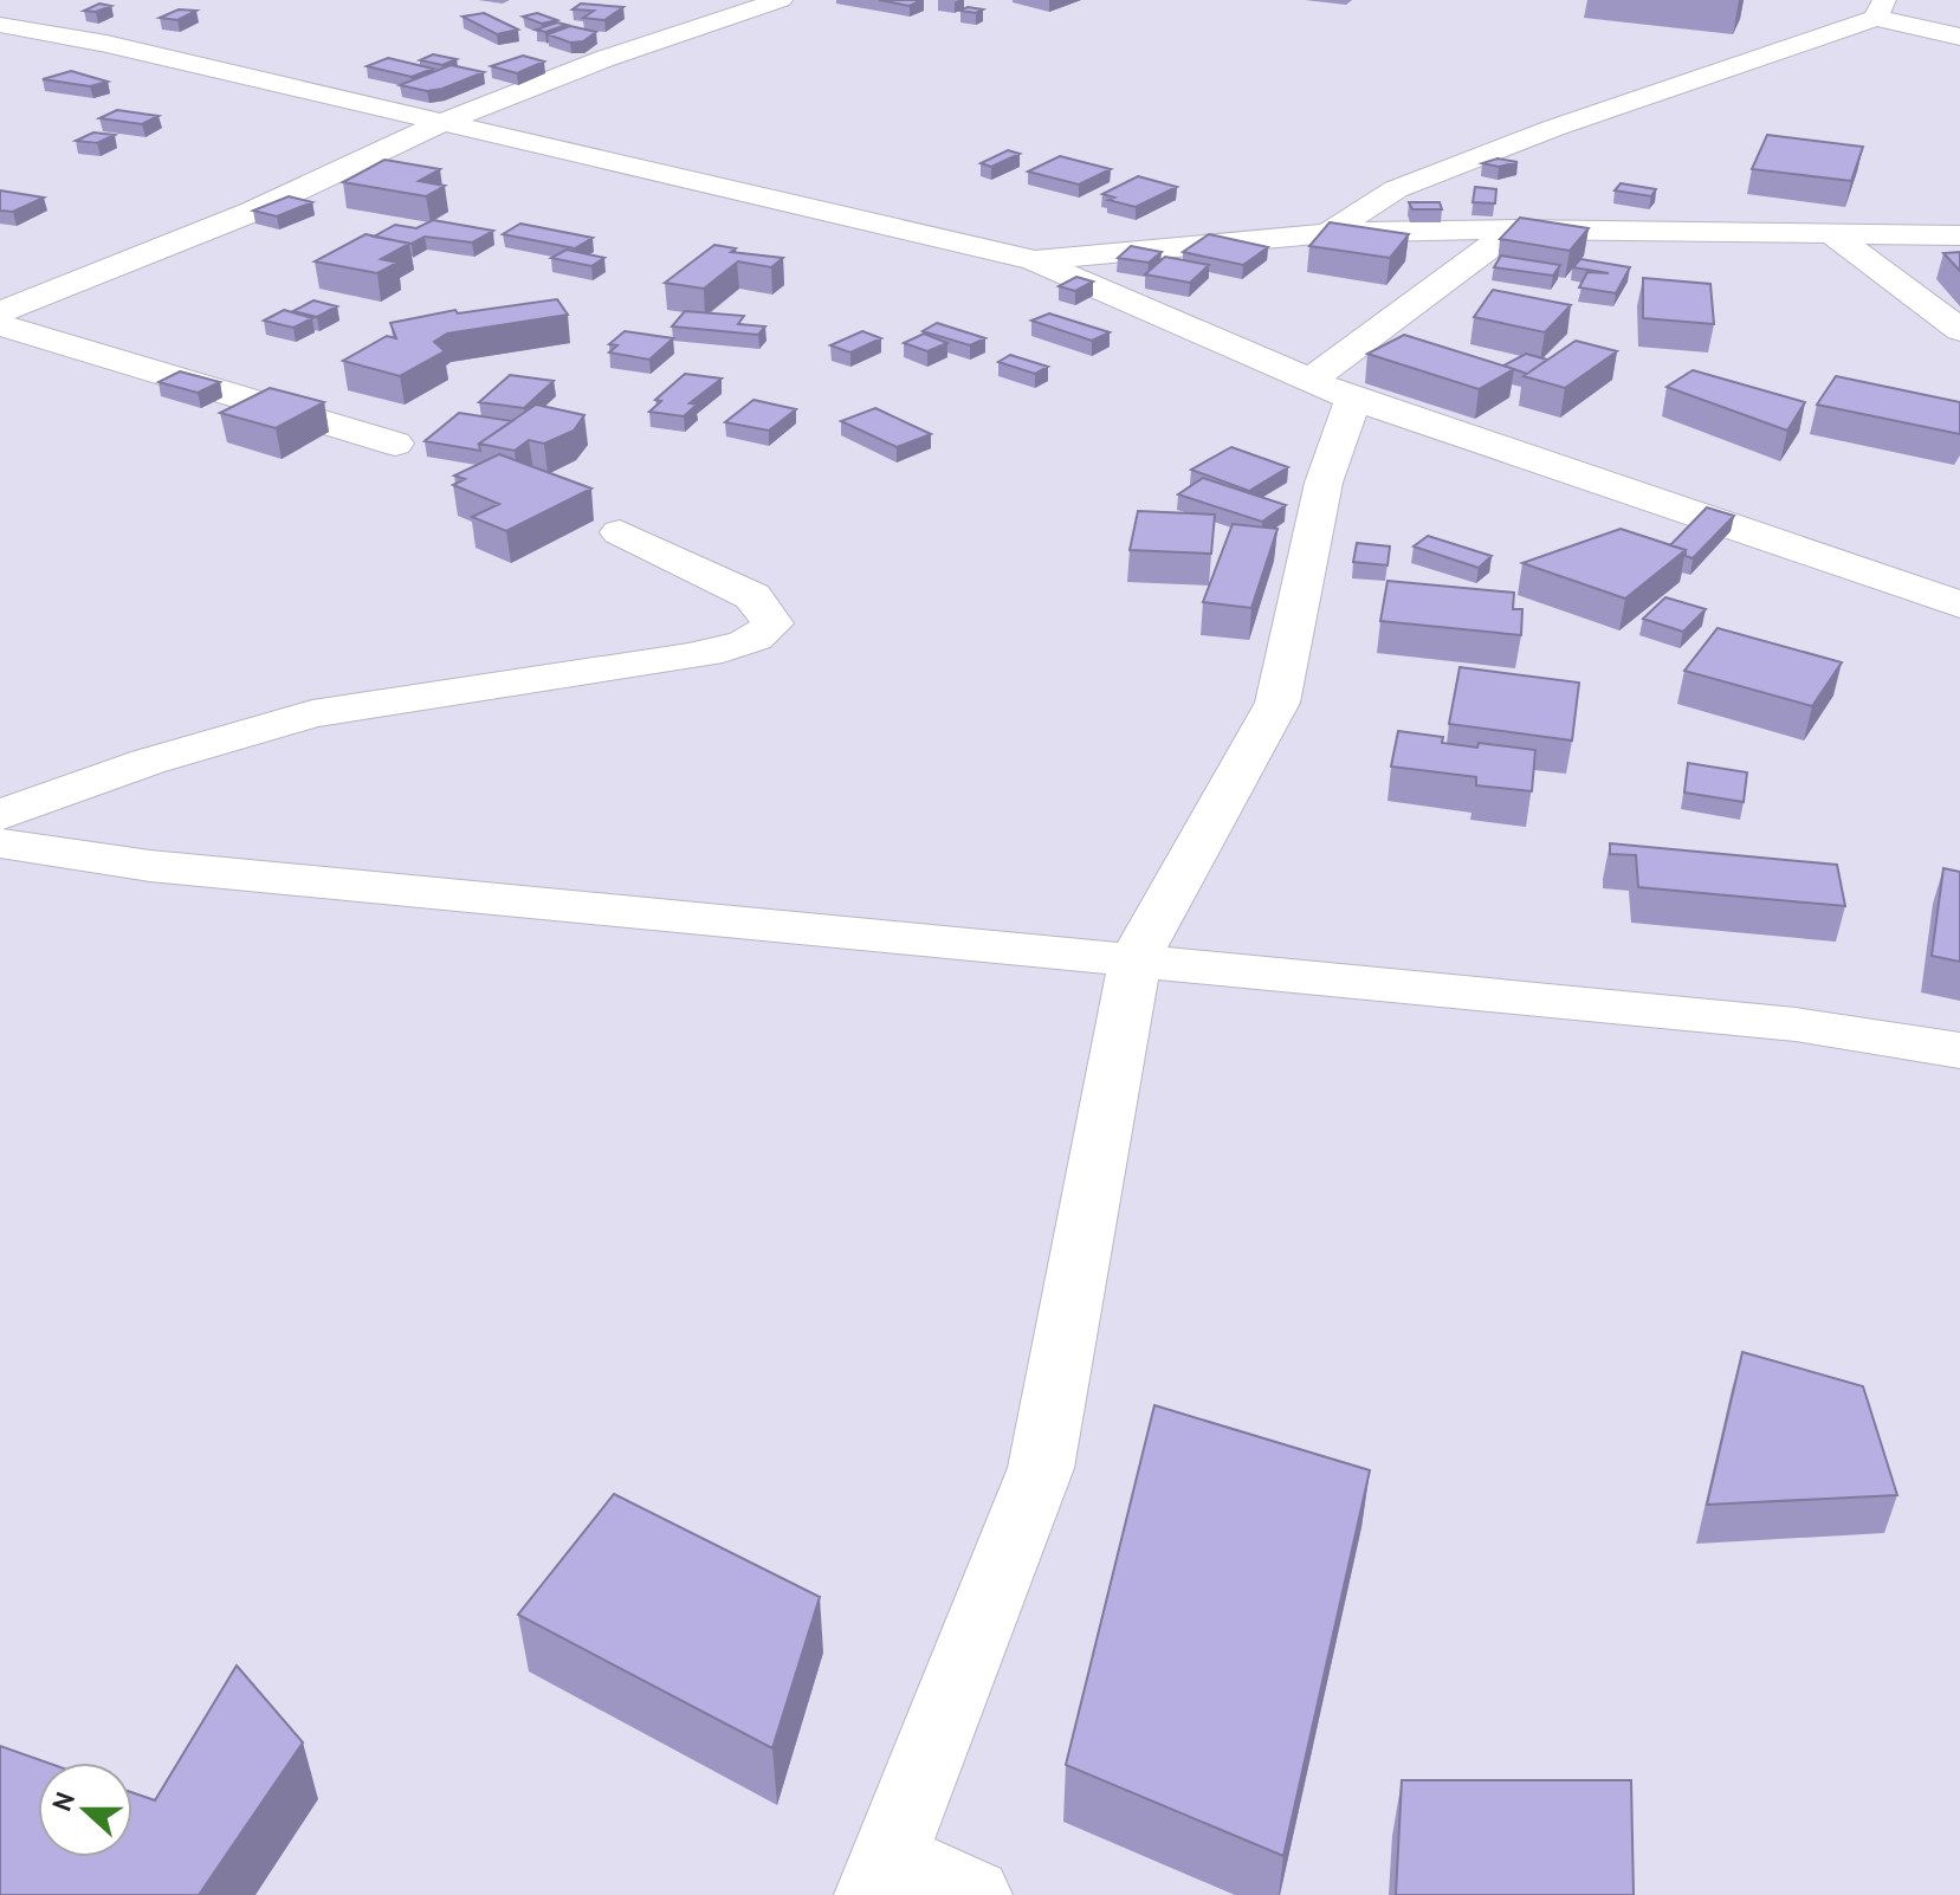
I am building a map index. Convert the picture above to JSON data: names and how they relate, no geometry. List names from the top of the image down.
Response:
{
  "north": "left"
}
